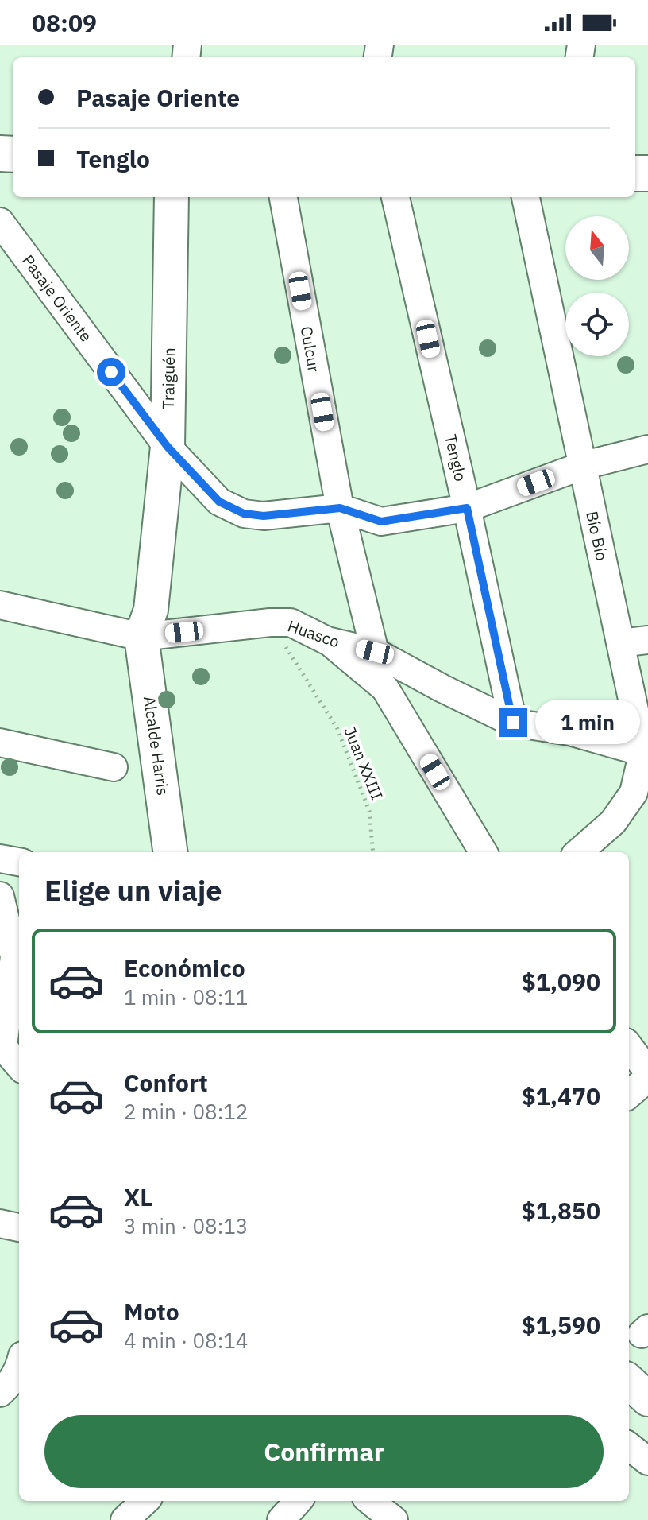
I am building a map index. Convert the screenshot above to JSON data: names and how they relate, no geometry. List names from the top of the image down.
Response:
{
  "streets": {
    "street": [
      "Pasaje Oriente",
      "Culcur",
      "Traiguén",
      "Tenglo",
      "Bío Bío",
      "Huasco",
      "Alcalde Harris"
    ],
    "path": ["Juan XXIII"]
  },
  "crossings": [
    ["Pasaje Oriente", "Culcur"],
    ["Pasaje Oriente", "Traiguén"],
    ["Pasaje Oriente", "Tenglo"],
    ["Pasaje Oriente", "Bío Bío"],
    ["Culcur", "Huasco"],
    ["Traiguén", "Huasco"],
    ["Traiguén", "Alcalde Harris"],
    ["Tenglo", "Huasco"],
    ["Bío Bío", "Huasco"],
    ["Huasco", "Alcalde Harris"],
    ["Huasco", "Juan XXIII"]
  ],
  "north": "top",
  "page": {
    "status": "08:09",
    "banner": ["Pasaje Oriente", "Tenglo"],
    "bubble": "1 min",
    "heading": "Elige un viaje",
    "list": [
      {
        "name": "Económico",
        "note": "1 min · 08:11",
        "value": "$1,090"
      },
      {
        "name": "Confort",
        "note": "2 min · 08:12",
        "value": "$1,470"
      },
      {
        "name": "XL",
        "note": "3 min · 08:13",
        "value": "$1,850"
      },
      {
        "name": "Moto",
        "note": "4 min · 08:14",
        "value": "$1,590"
      }
    ],
    "buttons": "Confirmar"
  }
}
